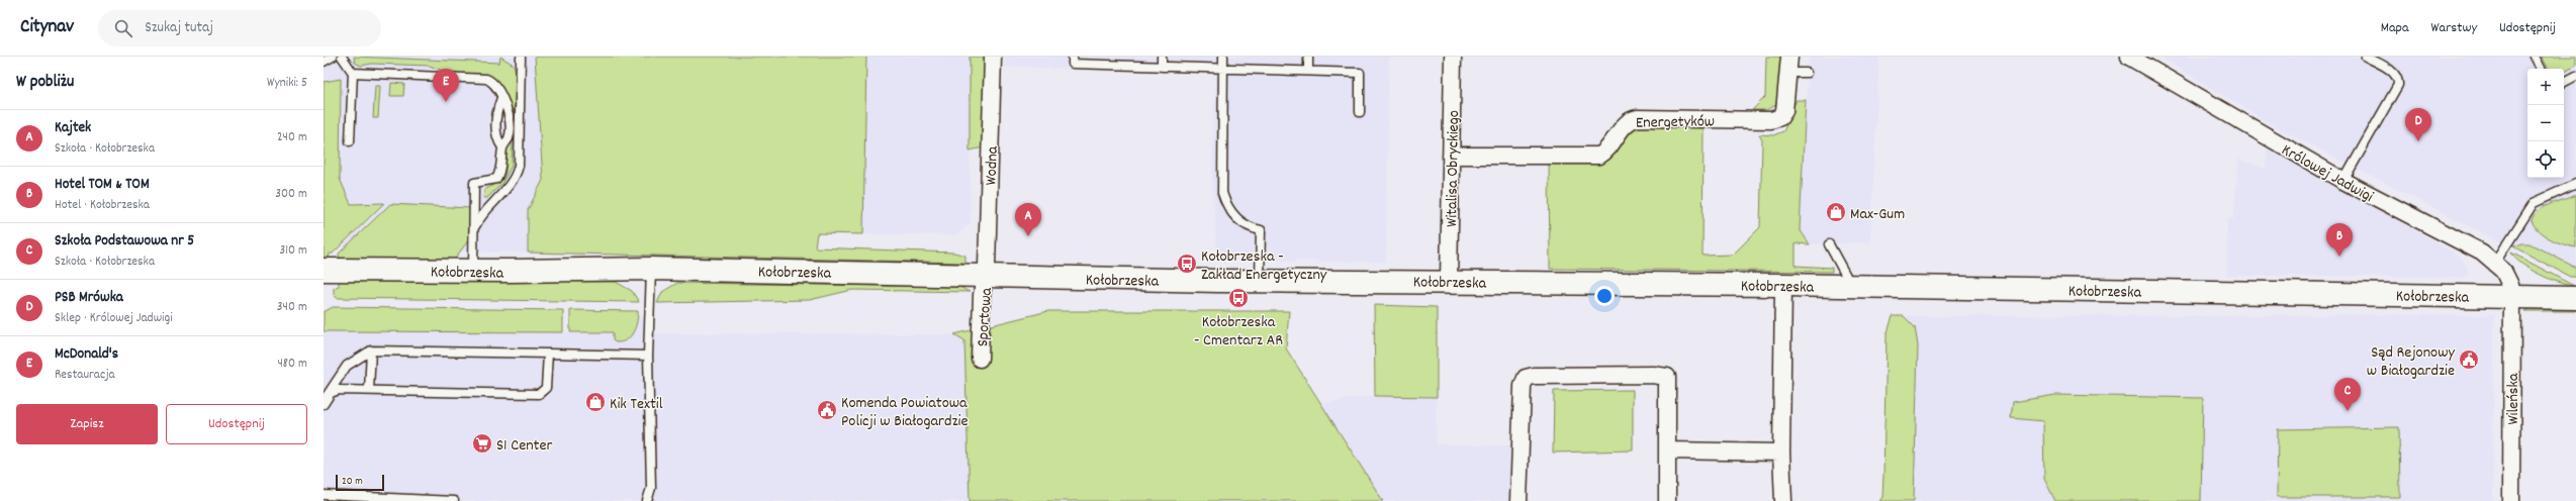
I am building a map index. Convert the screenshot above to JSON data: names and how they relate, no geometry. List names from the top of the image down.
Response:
{
  "streets": {
    "main road": ["Kołobrzeska"],
    "street": [
      "Energetyków",
      "Wodna",
      "Witalisa Obryckiego",
      "Królowej Jadwigi",
      "Sportowa",
      "Wileńska"
    ]
  },
  "crossings": [
    ["Energetyków", "Witalisa Obryckiego"],
    ["Wodna", "Kołobrzeska"],
    ["Wodna", "Sportowa"],
    ["Witalisa Obryckiego", "Kołobrzeska"],
    ["Królowej Jadwigi", "Kołobrzeska"],
    ["Królowej Jadwigi", "Wileńska"],
    ["Kołobrzeska", "Sportowa"],
    ["Kołobrzeska", "Wileńska"]
  ],
  "places": {
    "shop": ["Max-Gum", "Kik Textil"],
    "bus stop": ["Kołobrzeska - Zakład Energetyczny", "Kołobrzeska - Cmentarz AR"],
    "public building": ["Sąd Rejonowy w Białogardzie", "Komenda Powiatowa Policji w Białogardzie"],
    "supermarket": ["S1 Center"]
  },
  "scale_bar": "20 m",
  "page": {
    "header": "Citynav",
    "search": "Szukaj tutaj",
    "nav": ["Mapa", "Warstwy", "Udostępnij"],
    "heading": ["W pobliżu", "Wyniki: 5"],
    "map_buttons": ["+", "−"],
    "pins": [
      "E",
      "D",
      "A",
      "B",
      "C"
    ],
    "list": [
      {
        "mark": "A",
        "name": "Kajtek",
        "note": "Szkoła · Kołobrzeska",
        "value": "240 m"
      },
      {
        "mark": "B",
        "name": "Hotel TOM & TOM",
        "note": "Hotel · Kołobrzeska",
        "value": "300 m"
      },
      {
        "mark": "C",
        "name": "Szkoła Podstawowa nr 5",
        "note": "Szkoła · Kołobrzeska",
        "value": "310 m"
      },
      {
        "mark": "D",
        "name": "PSB Mrówka",
        "note": "Sklep · Królowej Jadwigi",
        "value": "340 m"
      },
      {
        "mark": "E",
        "name": "McDonald's",
        "note": "Restauracja",
        "value": "480 m"
      }
    ],
    "buttons": ["Zapisz", "Udostępnij"],
    "scale": "20 m"
  }
}
